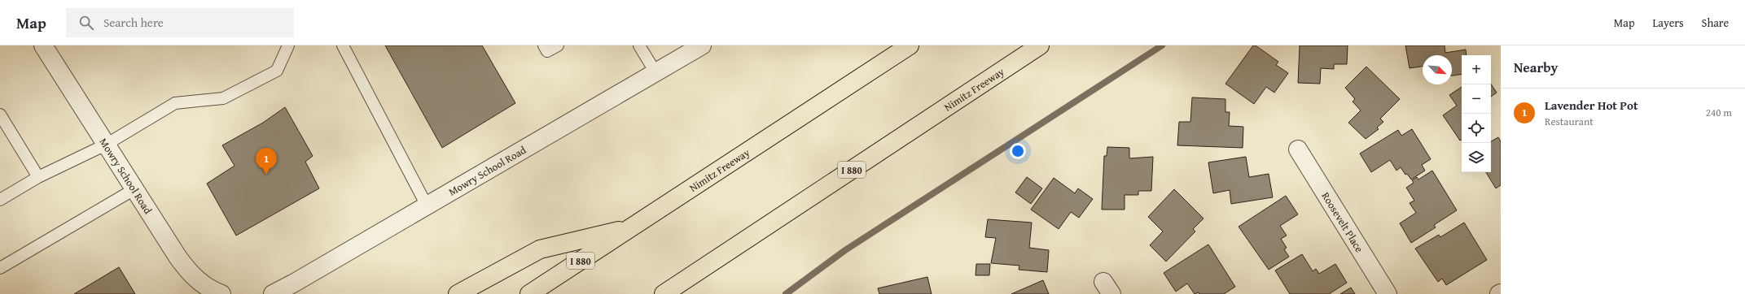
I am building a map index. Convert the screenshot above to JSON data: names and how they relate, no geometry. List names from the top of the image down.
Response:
{
  "streets": {
    "highway": ["Nimitz Freeway", "I 880"],
    "street": ["Mowry School Road", "Roosevelt Place"]
  },
  "north": "bottom right",
  "page": {
    "header": "Map",
    "search": "Search here",
    "nav": ["Map", "Layers", "Share"],
    "heading": "Nearby",
    "map_buttons": ["+", "−"],
    "list": [
      {
        "mark": "1",
        "name": "Lavender Hot Pot",
        "note": "Restaurant",
        "value": "240 m"
      }
    ],
    "pins": "1"
  }
}
